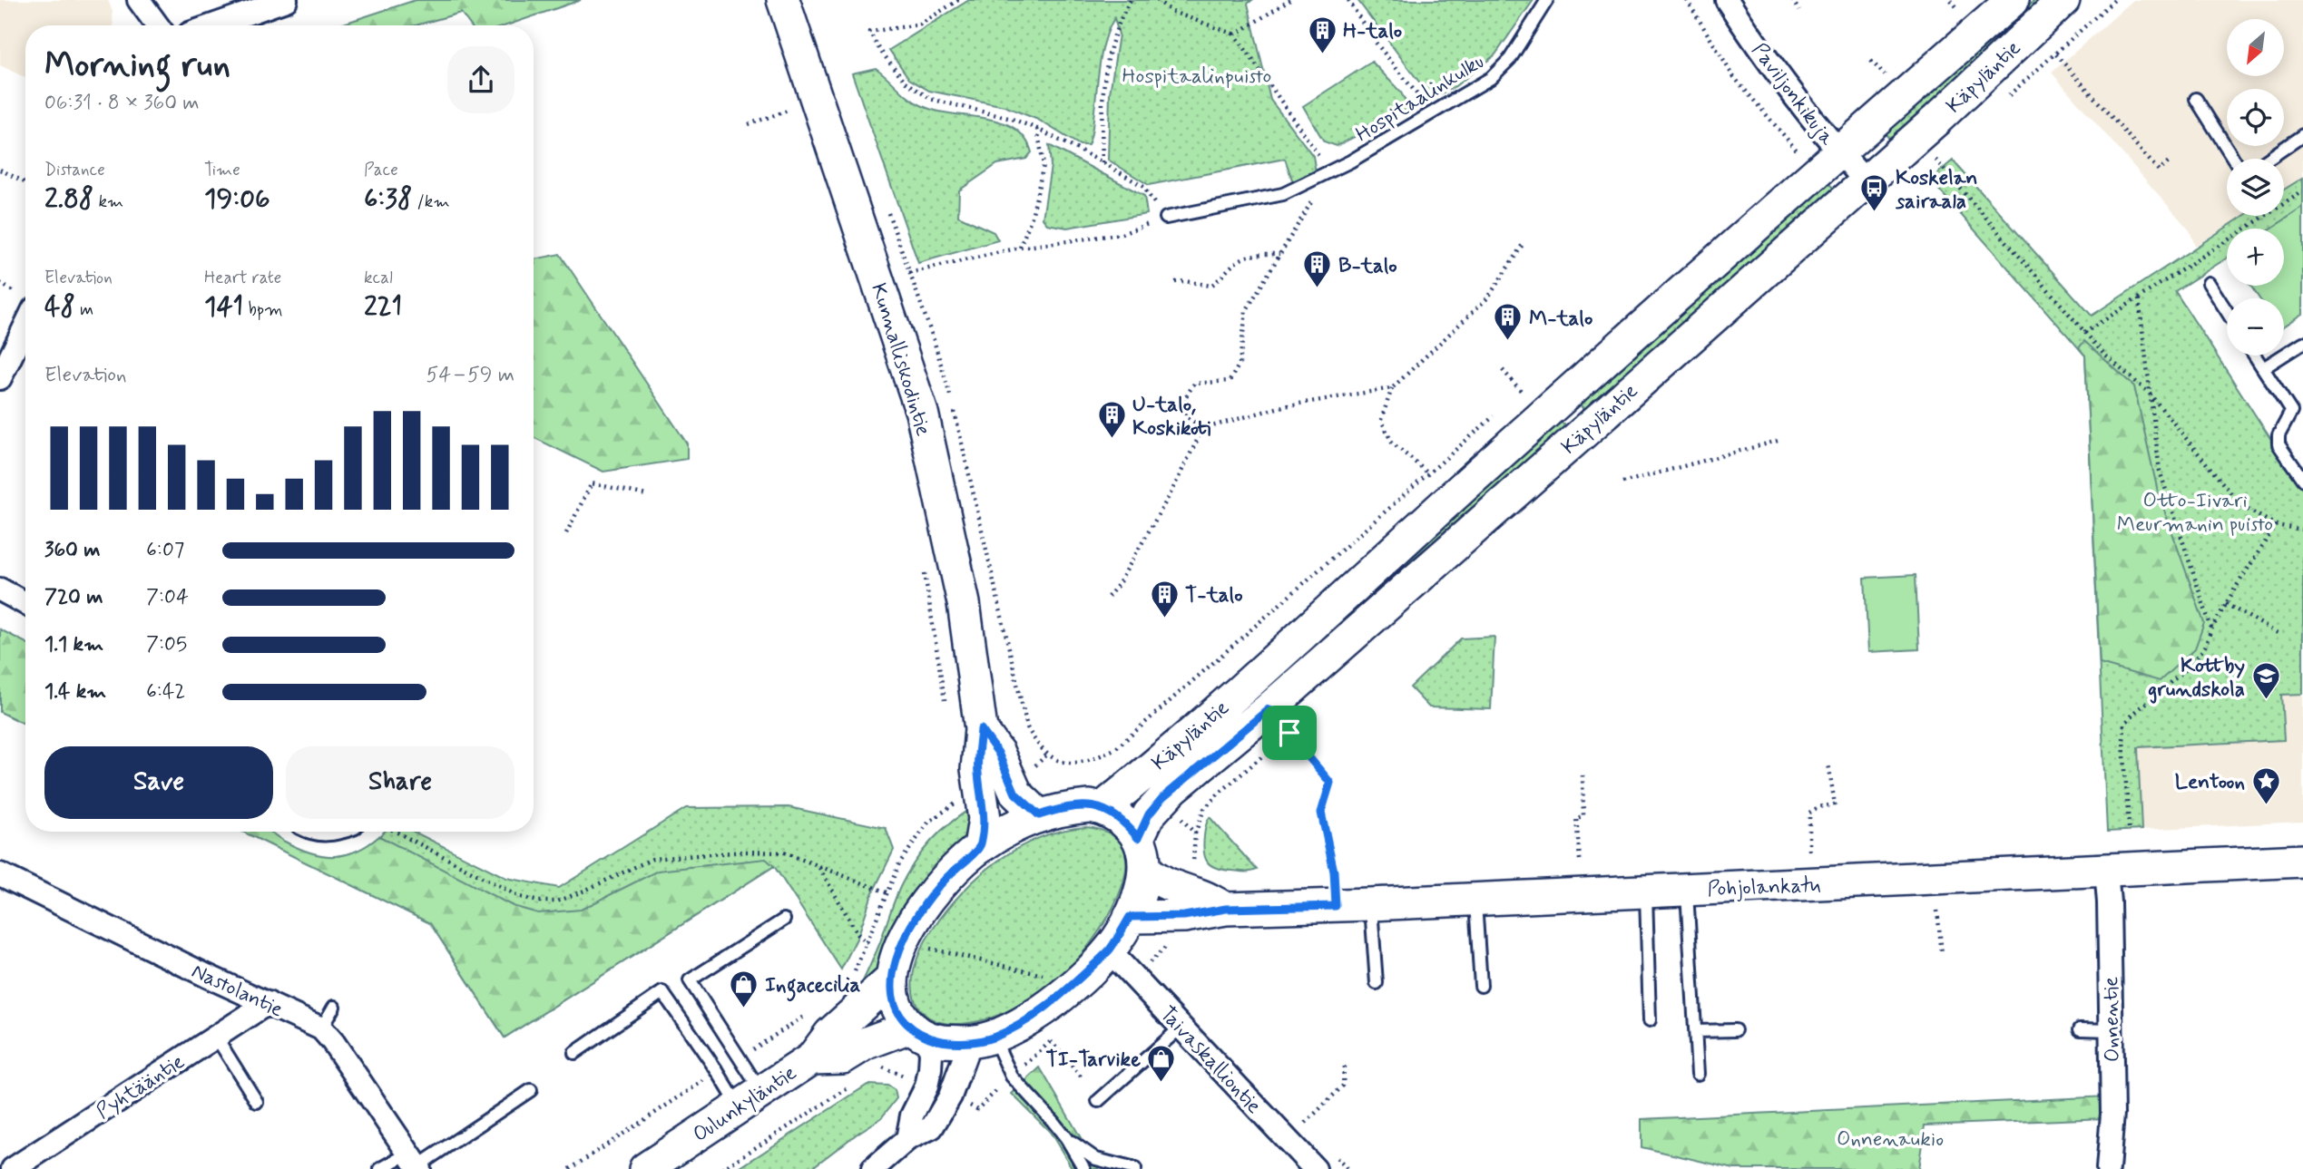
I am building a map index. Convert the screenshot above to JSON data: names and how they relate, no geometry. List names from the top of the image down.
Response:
{
  "streets": {
    "main road": [
      "Käpyläntie",
      "Kunnalliskodintie",
      "Pohjolankatu",
      "Oulunkyläntie"
    ],
    "street": [
      "Paviljonkikuja",
      "Nastolantie",
      "Onnentie",
      "Taivaskalliontie",
      "Pyhtääntie"
    ],
    "lane": ["Hospitaalinkulku"]
  },
  "crossings": [
    ["Käpyläntie", "Paviljonkikuja"],
    ["Pohjolankatu", "Onnentie"],
    ["Nastolantie", "Pyhtääntie"]
  ],
  "parks": ["Hospitaalinpuisto", "Otto-Iivari Meurmanin puisto", "Onnenaukio"],
  "places": {
    "building": [
      "H-talo",
      "B-talo",
      "M-talo",
      "U-talo, Koskikoti",
      "T-talo"
    ],
    "bus stop": ["Koskelan sairaala"],
    "school or university": ["Kottby grundskola"],
    "place": ["Lentoon"],
    "shop": ["Ingacecilia", "TI-Tarvike"]
  },
  "north": "bottom left",
  "page": {
    "map_buttons": ["+", "−"],
    "heading": ["Morning run", "06:31 · 8 × 360 m"],
    "stats": [
      ["Distance", "2.88 km"],
      ["Time", "19:06"],
      ["Pace", "6:38 /km"],
      ["Elevation", "48 m"],
      ["Heart rate", "141 bpm"],
      ["kcal", "221"]
    ],
    "chart": ["Elevation", "54–59 m"],
    "list": [
      {
        "name": "360 m",
        "note": "6:07"
      },
      {
        "name": "720 m",
        "note": "7:04"
      },
      {
        "name": "1.1 km",
        "note": "7:05"
      },
      {
        "name": "1.4 km",
        "note": "6:42"
      }
    ],
    "buttons": ["Save", "Share"]
  }
}
